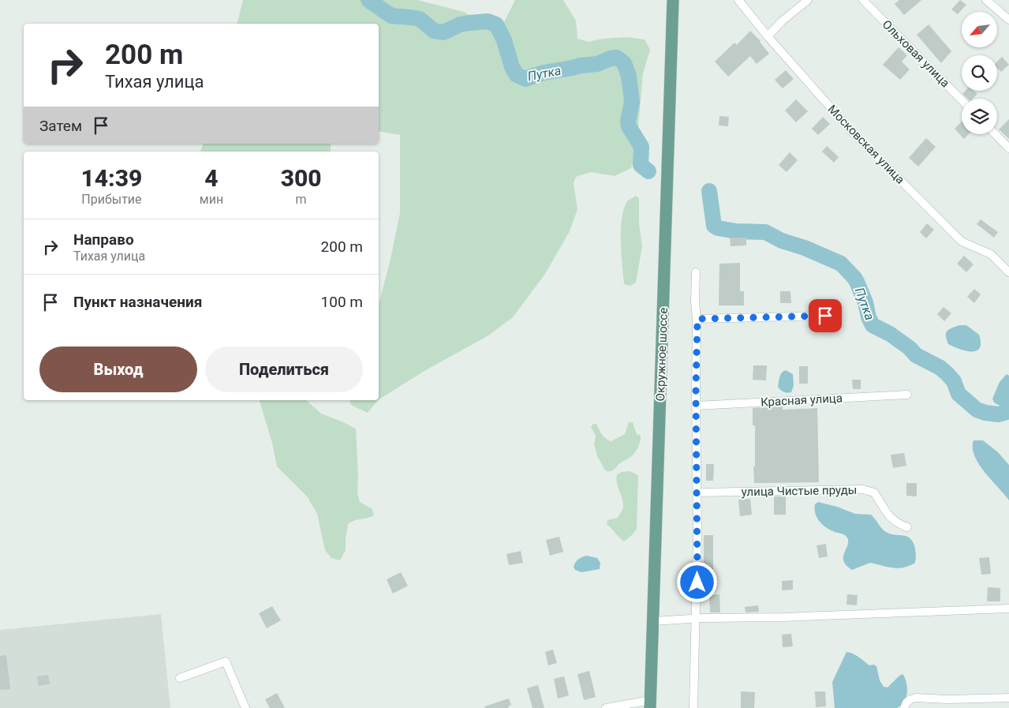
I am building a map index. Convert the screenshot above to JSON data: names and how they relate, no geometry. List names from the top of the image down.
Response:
{
  "streets": {
    "main road": ["Окружное шоссе"],
    "street": [
      "Ольховая улица",
      "Московская улица",
      "Красная улица",
      "улица Чистые пруды"
    ]
  },
  "water": ["Путка"],
  "north": "bottom left",
  "page": {
    "turn": ["200 m", "Тихая улица"],
    "then": "Затем",
    "eta": [
      "14:39",
      "Прибытие",
      "4",
      "мин",
      "300",
      "m"
    ],
    "list": [
      {
        "name": "Направо",
        "note": "Тихая улица",
        "value": "200 m"
      },
      {
        "name": "Пункт назначения",
        "value": "100 m"
      }
    ],
    "buttons": ["Выход", "Поделиться"]
  }
}
